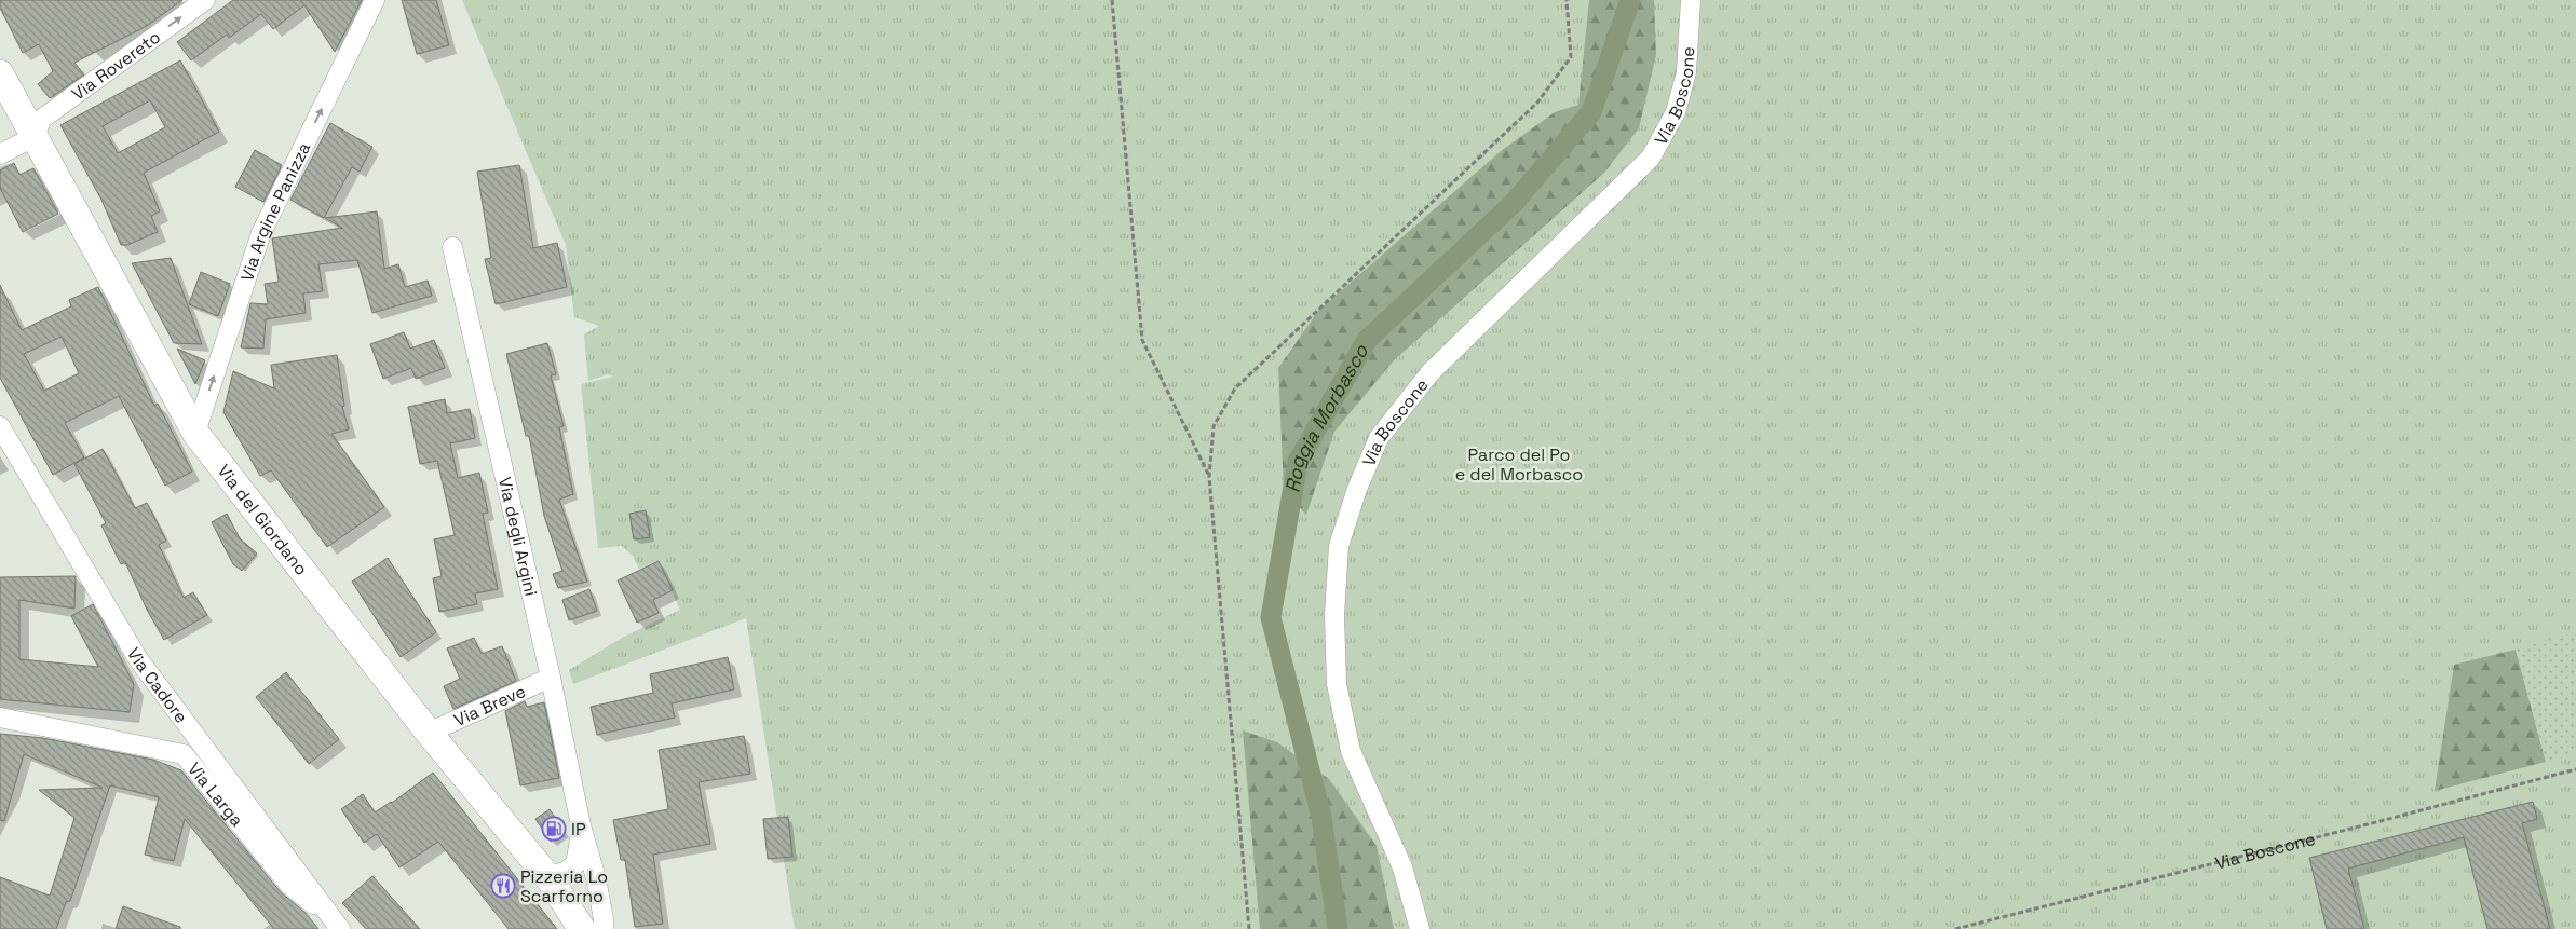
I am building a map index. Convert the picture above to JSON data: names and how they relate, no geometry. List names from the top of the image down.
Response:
{
  "streets": {
    "street": [
      "Via Rovereto",
      "Via Boscone",
      "Via Argine Panizza",
      "Via del Giordano",
      "Via degli Argini",
      "Via Cadore",
      "Via Breve",
      "Via Larga"
    ]
  },
  "crossings": [
    ["Via Rovereto", "Via del Giordano"],
    ["Via Argine Panizza", "Via del Giordano"],
    ["Via del Giordano", "Via degli Argini"],
    ["Via del Giordano", "Via Breve"],
    ["Via degli Argini", "Via Breve"],
    ["Via Cadore", "Via Larga"]
  ],
  "one_way": ["Via Rovereto", "Via Argine Panizza"],
  "water": ["Roggia Morbasco"],
  "parks": ["Parco del Po e del Morbasco"],
  "places": {
    "fuel station": ["IP"],
    "restaurant": ["Pizzeria Lo Scarforno"]
  }
}
